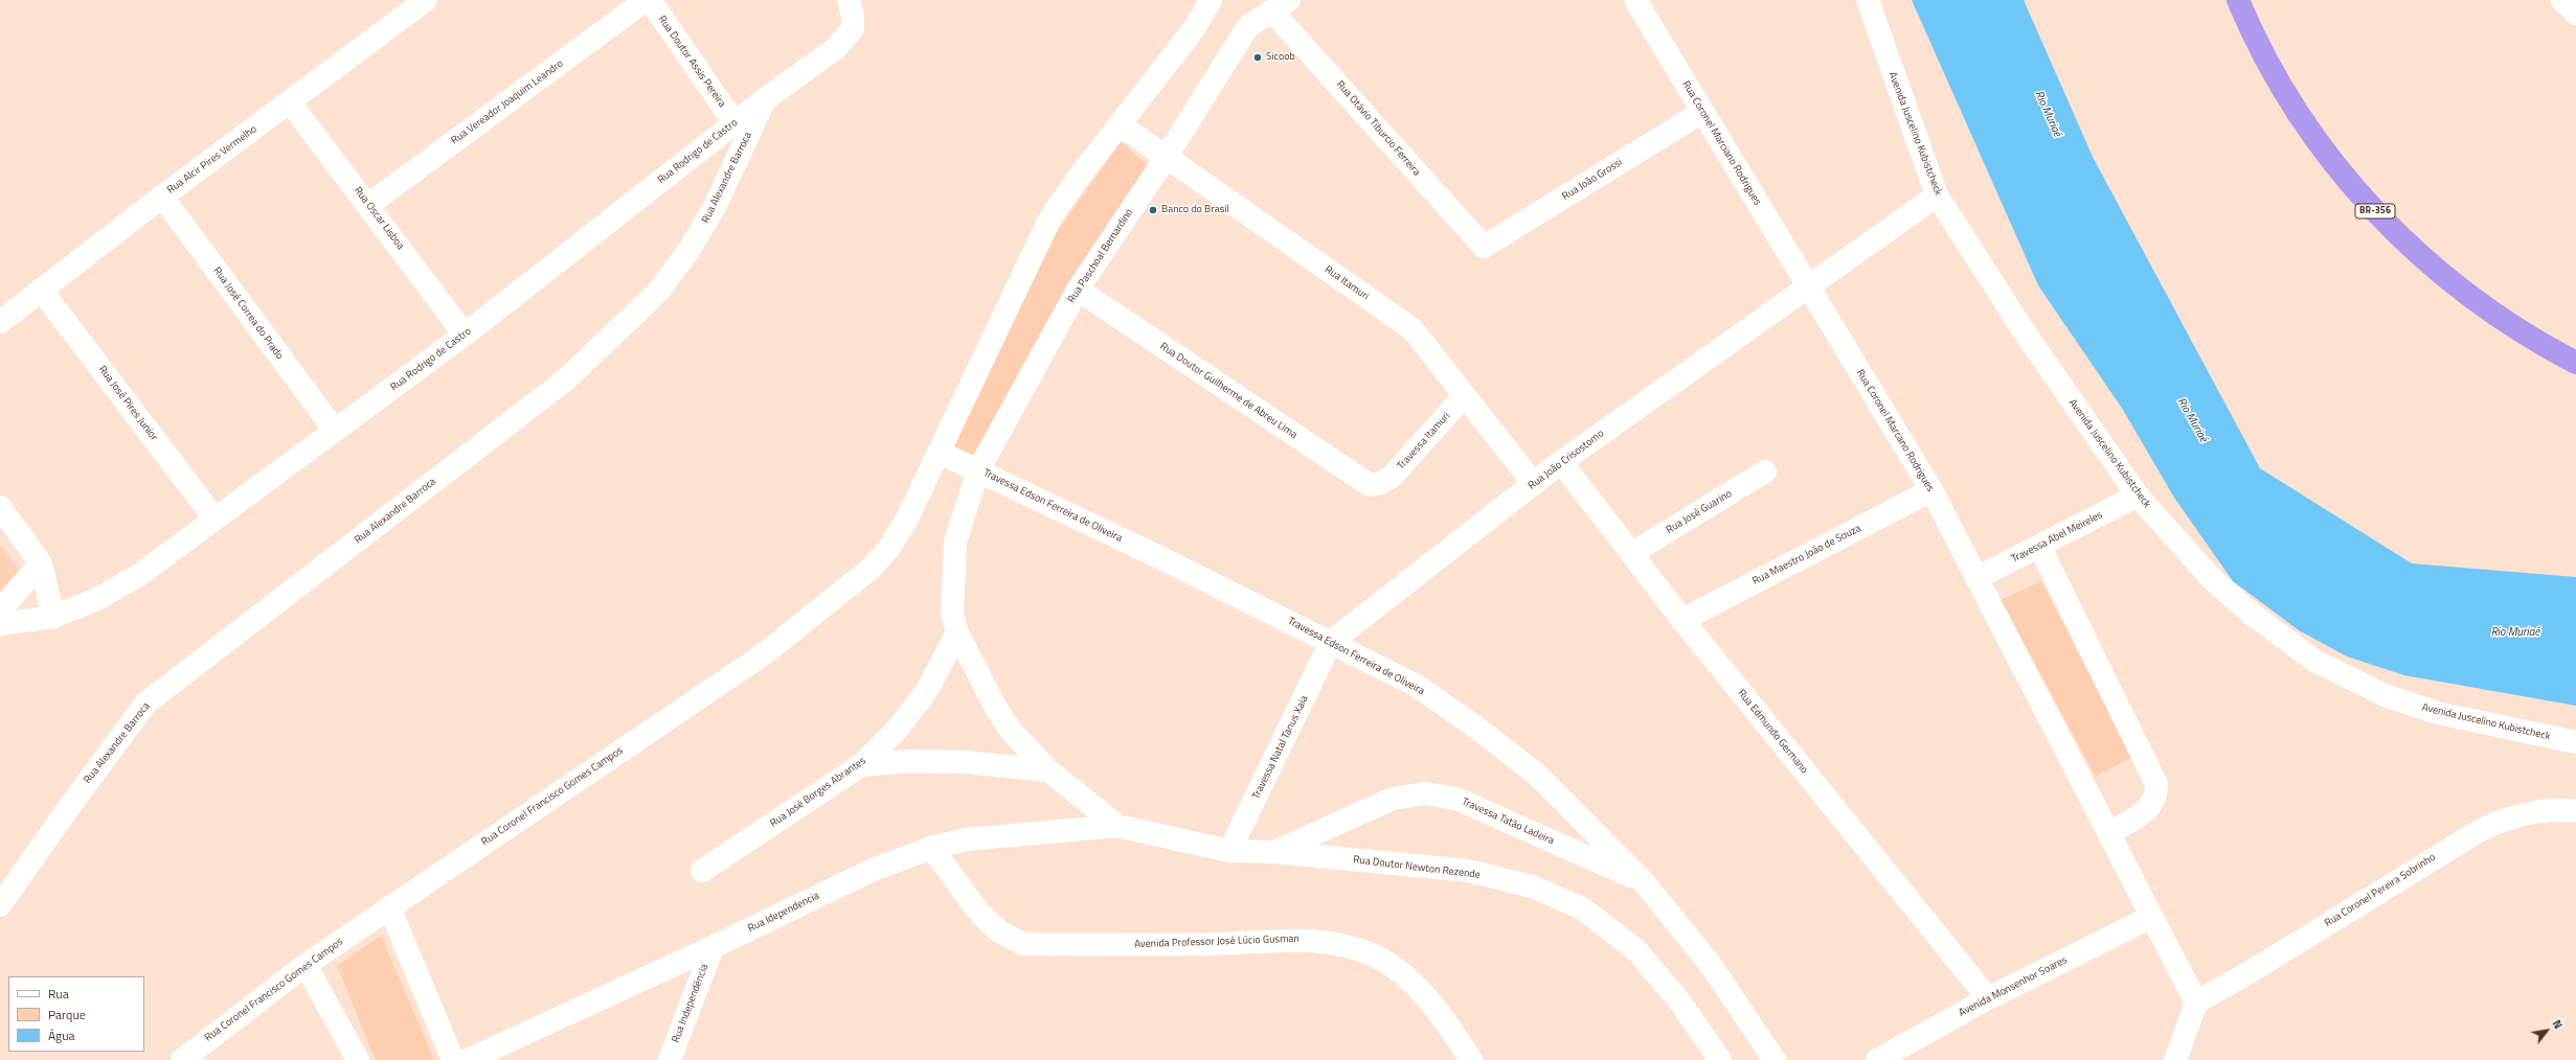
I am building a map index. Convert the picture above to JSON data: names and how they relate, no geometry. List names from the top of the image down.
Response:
{
  "streets": {
    "highway": ["BR-356"],
    "street": [
      "Rua Doutor Assis Pereira",
      "Rua Vereador Joaquim Leandro",
      "Rua Otávio Tiburcio Ferreira",
      "Avenida Juscelino Kubistcheck",
      "Rua Coronel Marciano Rodrigues",
      "Rua Rodrigo de Castro",
      "Rua Alcir Pires Vermelho",
      "Rua Alexandre Barroca",
      "Rua João Grossi",
      "Rua Oscar Lisboa",
      "Rua Paschoal Bernardino",
      "Rua Itamuri",
      "Rua José Correa do Prado",
      "Rua Doutor Guilherme de Abreu Lima",
      "Rua José Pires Junior",
      "Rua Coronel Marcano Rodrigues",
      "Travessa Itamuri",
      "Rua João Crisostomo",
      "Travessa Edson Ferreira de Oliveira",
      "Rua José Guarino",
      "Travessa Abel Meireles",
      "Rua Maestro João de Souza",
      "Rua Edmundo Germano",
      "Travessa Natal Tanus Xaia",
      "Rua José Borges Abrantes",
      "Rua Coronel Francisco Gomes Campos",
      "Travessa Tatão Ladeira",
      "Rua Doutor Newton Rezende",
      "Rua Coronel Pereira Sobrinho",
      "Rua Idependencia",
      "Avenida Professor José Lúcio Gusman",
      "Avenida Monsenhor Soares",
      "Rua Independência"
    ]
  },
  "crossings": [
    ["Rua Doutor Assis Pereira", "Rua Rodrigo de Castro"],
    ["Rua Vereador Joaquim Leandro", "Rua Oscar Lisboa"],
    ["Rua Otávio Tiburcio Ferreira", "Rua João Grossi"],
    ["Rua Otávio Tiburcio Ferreira", "Rua Paschoal Bernardino"],
    ["Avenida Juscelino Kubistcheck", "Rua João Crisostomo"],
    ["Avenida Juscelino Kubistcheck", "Travessa Abel Meireles"],
    ["Rua Coronel Marciano Rodrigues", "Rua João Grossi"],
    ["Rua Coronel Marciano Rodrigues", "Rua Coronel Marcano Rodrigues"],
    ["Rua Coronel Marciano Rodrigues", "Rua João Crisostomo"],
    ["Rua Rodrigo de Castro", "Rua Alexandre Barroca"],
    ["Rua Rodrigo de Castro", "Rua Oscar Lisboa"],
    ["Rua Rodrigo de Castro", "Rua José Correa do Prado"],
    ["Rua Rodrigo de Castro", "Rua José Pires Junior"],
    ["Rua Alcir Pires Vermelho", "Rua Oscar Lisboa"],
    ["Rua Alcir Pires Vermelho", "Rua José Correa do Prado"],
    ["Rua Alcir Pires Vermelho", "Rua José Pires Junior"],
    ["Rua Paschoal Bernardino", "Rua Itamuri"],
    ["Rua Paschoal Bernardino", "Rua Doutor Guilherme de Abreu Lima"],
    ["Rua Paschoal Bernardino", "Travessa Edson Ferreira de Oliveira"],
    ["Rua Paschoal Bernardino", "Rua José Borges Abrantes"],
    ["Rua Paschoal Bernardino", "Rua Doutor Newton Rezende"],
    ["Rua Paschoal Bernardino", "Rua Idependencia"],
    ["Rua Itamuri", "Travessa Itamuri"],
    ["Rua Itamuri", "Rua João Crisostomo"],
    ["Rua Doutor Guilherme de Abreu Lima", "Travessa Itamuri"],
    ["Rua Coronel Marcano Rodrigues", "Rua João Crisostomo"],
    ["Rua Coronel Marcano Rodrigues", "Travessa Abel Meireles"],
    ["Rua Coronel Marcano Rodrigues", "Rua Maestro João de Souza"],
    ["Rua Coronel Marcano Rodrigues", "Rua Coronel Pereira Sobrinho"],
    ["Rua Coronel Marcano Rodrigues", "Avenida Monsenhor Soares"],
    ["Rua João Crisostomo", "Travessa Edson Ferreira de Oliveira"],
    ["Rua João Crisostomo", "Rua Edmundo Germano"],
    ["Rua João Crisostomo", "Travessa Natal Tanus Xaia"],
    ["Travessa Edson Ferreira de Oliveira", "Travessa Natal Tanus Xaia"],
    ["Travessa Edson Ferreira de Oliveira", "Rua Coronel Francisco Gomes Campos"],
    ["Travessa Edson Ferreira de Oliveira", "Travessa Tatão Ladeira"],
    ["Rua José Guarino", "Rua Edmundo Germano"],
    ["Rua Maestro João de Souza", "Rua Edmundo Germano"],
    ["Rua Edmundo Germano", "Avenida Monsenhor Soares"],
    ["Travessa Natal Tanus Xaia", "Rua Doutor Newton Rezende"],
    ["Travessa Tatão Ladeira", "Rua Doutor Newton Rezende"],
    ["Rua Doutor Newton Rezende", "Rua Idependencia"],
    ["Rua Idependencia", "Avenida Professor José Lúcio Gusman"],
    ["Rua Idependencia", "Rua Independência"]
  ],
  "water": ["Rio Muriaé"],
  "places": ["Sicoob", "Banco do Brasil"],
  "legend": ["Rua", "Parque", "Água"],
  "north": "top right"
}
